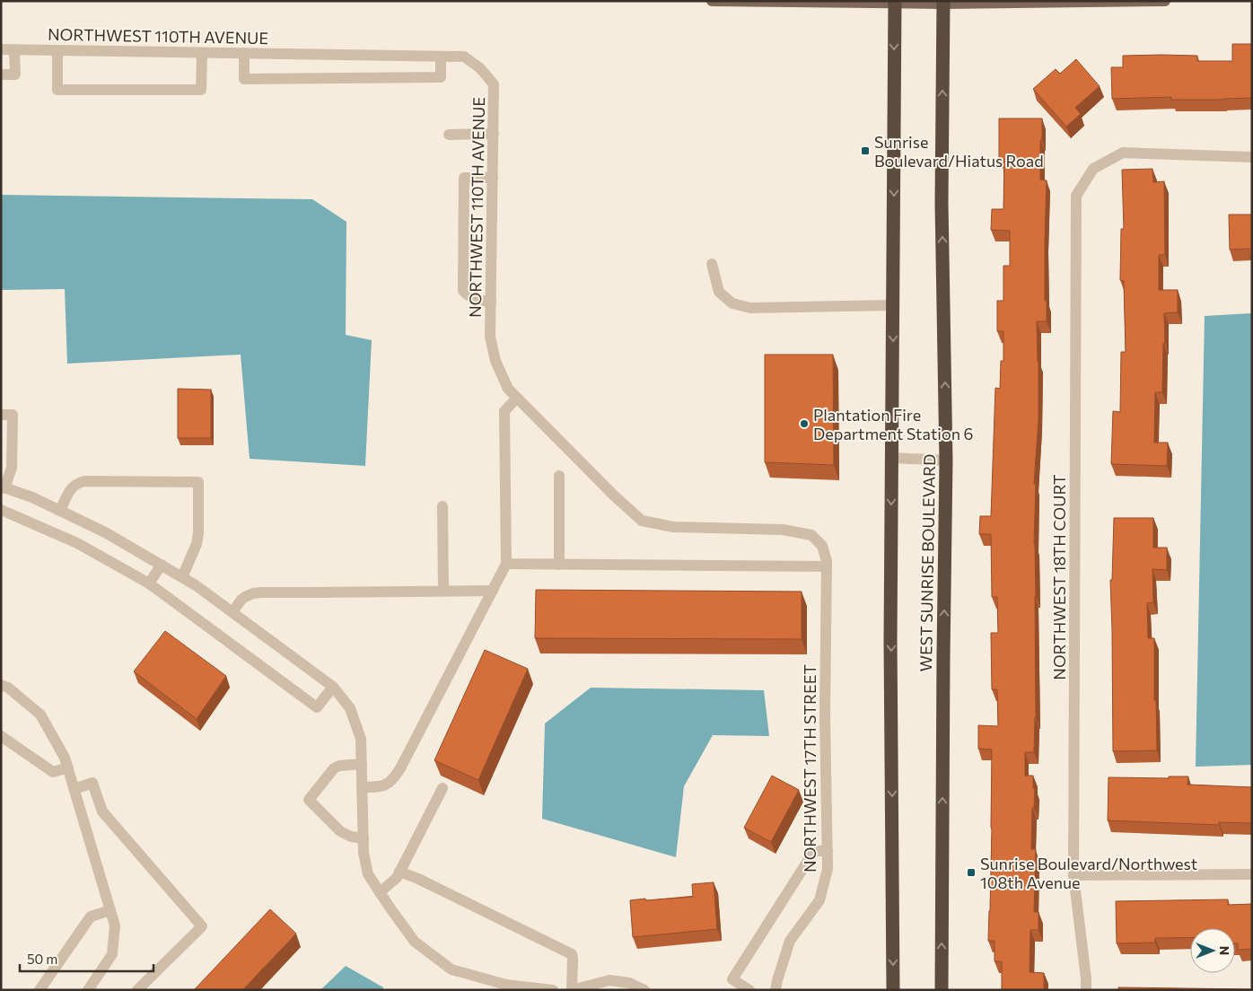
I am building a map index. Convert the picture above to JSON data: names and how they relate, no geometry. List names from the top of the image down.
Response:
{
  "streets": {
    "highway": ["WEST SUNRISE BOULEVARD"],
    "street": ["NORTHWEST 110TH AVENUE", "NORTHWEST 18TH COURT", "NORTHWEST 17TH STREET"]
  },
  "crossings": [
    ["NORTHWEST 110TH AVENUE", "NORTHWEST 17TH STREET"]
  ],
  "places": {
    "transit": ["Sunrise Boulevard/Hiatus Road", "Sunrise Boulevard/Northwest 108th Avenue"],
    "other": ["Plantation Fire Department Station 6"]
  },
  "scale_bar": "50 m",
  "north": "right"
}
